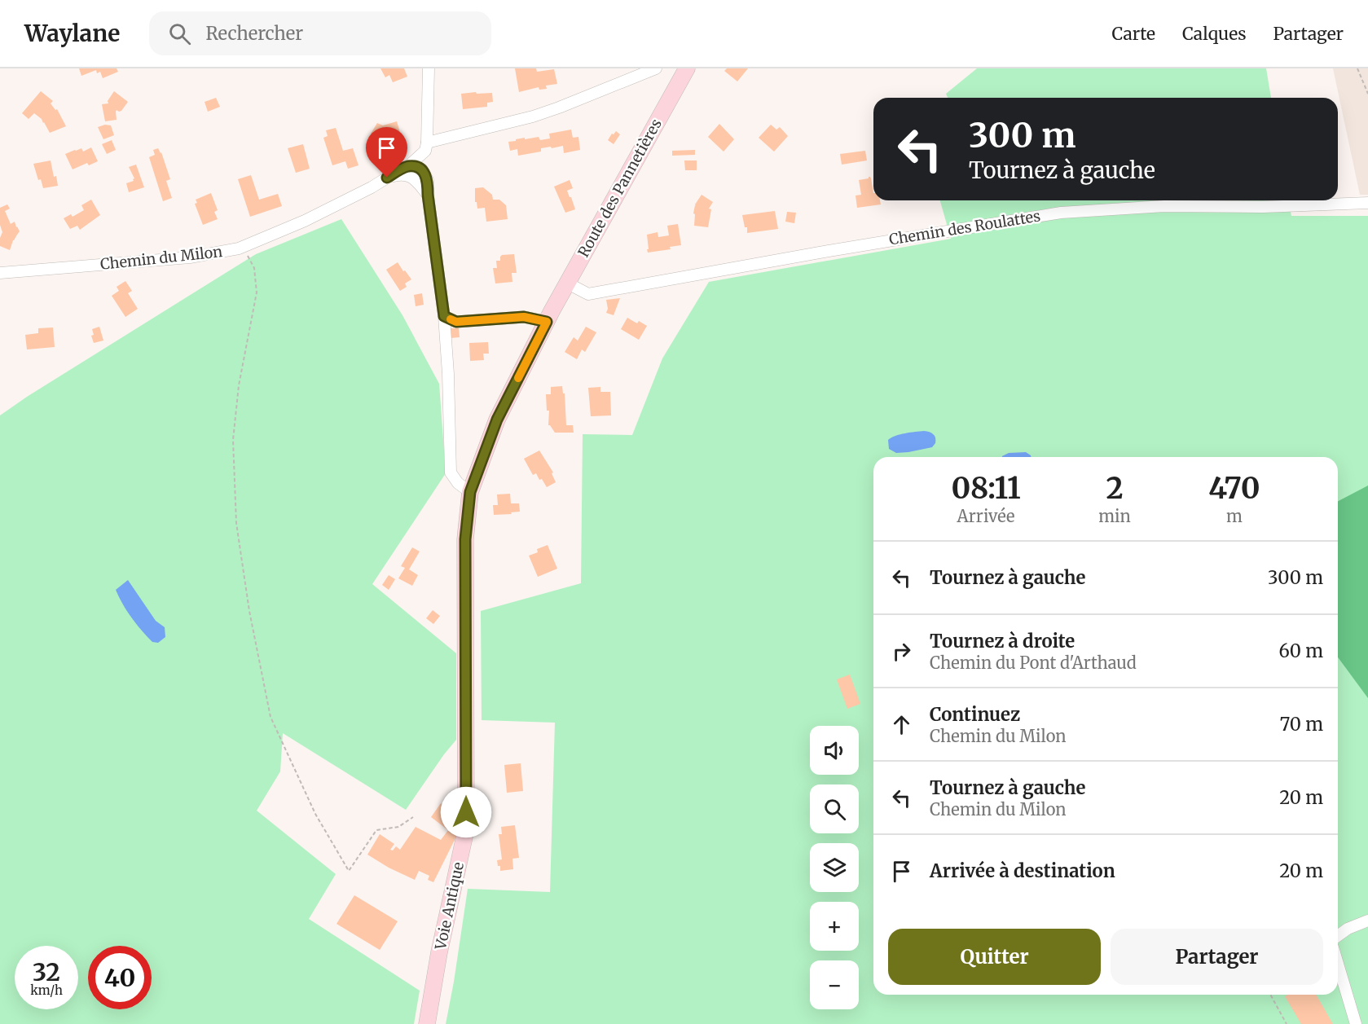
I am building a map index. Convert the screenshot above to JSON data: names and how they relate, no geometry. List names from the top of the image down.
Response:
{
  "streets": {
    "street": [
      "Route des Pannetières",
      "Chemin des Roulattes",
      "Chemin du Milon",
      "Voie Antique"
    ]
  },
  "crossings": [
    ["Route des Pannetières", "Chemin des Roulattes"],
    ["Route des Pannetières", "Voie Antique"]
  ],
  "page": {
    "header": "Waylane",
    "search": "Rechercher",
    "nav": ["Carte", "Calques", "Partager"],
    "turn": ["300 m", "Tournez à gauche"],
    "eta": [
      "08:11",
      "Arrivée",
      "2",
      "min",
      "470",
      "m"
    ],
    "list": [
      {
        "name": "Tournez à gauche",
        "value": "300 m"
      },
      {
        "name": "Tournez à droite",
        "note": "Chemin du Pont d'Arthaud",
        "value": "60 m"
      },
      {
        "name": "Continuez",
        "note": "Chemin du Milon",
        "value": "70 m"
      },
      {
        "name": "Tournez à gauche",
        "note": "Chemin du Milon",
        "value": "20 m"
      },
      {
        "name": "Arrivée à destination",
        "value": "20 m"
      }
    ],
    "map_buttons": ["+", "−"],
    "buttons": ["Quitter", "Partager"],
    "speed": "32 km/h",
    "limit": "40"
  }
}
